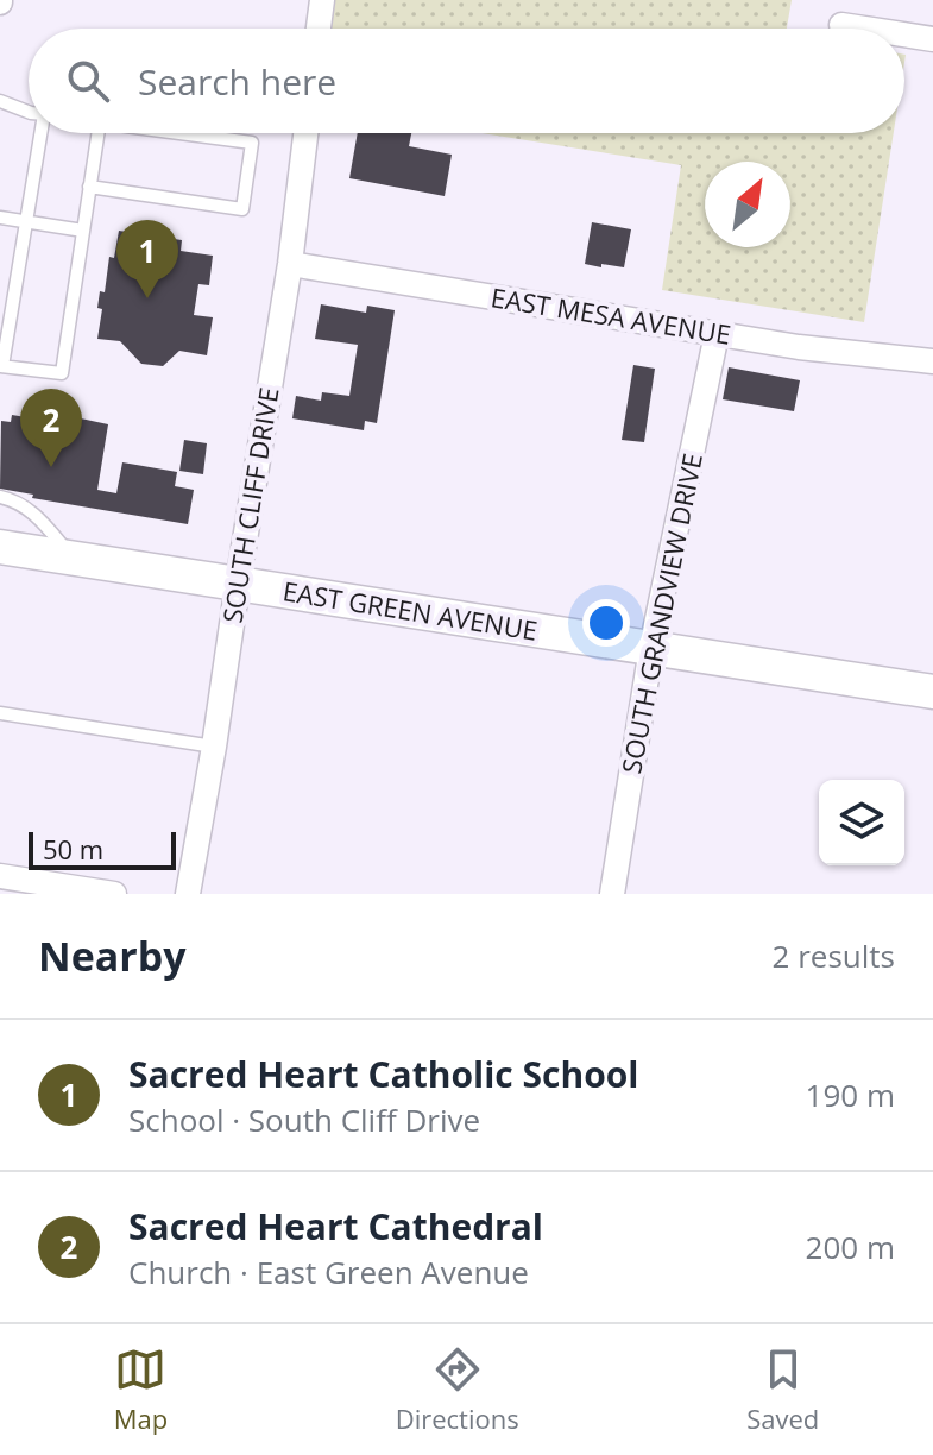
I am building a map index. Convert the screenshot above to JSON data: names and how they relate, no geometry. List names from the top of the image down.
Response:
{
  "streets": {
    "street": [
      "EAST MESA AVENUE",
      "SOUTH CLIFF DRIVE",
      "EAST GREEN AVENUE",
      "SOUTH GRANDVIEW DRIVE"
    ]
  },
  "crossings": [
    ["EAST MESA AVENUE", "SOUTH CLIFF DRIVE"],
    ["EAST MESA AVENUE", "SOUTH GRANDVIEW DRIVE"],
    ["SOUTH CLIFF DRIVE", "EAST GREEN AVENUE"],
    ["EAST GREEN AVENUE", "SOUTH GRANDVIEW DRIVE"]
  ],
  "scale_bar": "50 m",
  "north": "top right",
  "page": {
    "search": "Search here",
    "pins": ["1", "2"],
    "scale": "50 m",
    "heading": ["Nearby", "2 results"],
    "list": [
      {
        "mark": "1",
        "name": "Sacred Heart Catholic School",
        "note": "School · South Cliff Drive",
        "value": "190 m"
      },
      {
        "mark": "2",
        "name": "Sacred Heart Cathedral",
        "note": "Church · East Green Avenue",
        "value": "200 m"
      }
    ],
    "nav": ["Map", "Directions", "Saved"]
  }
}
